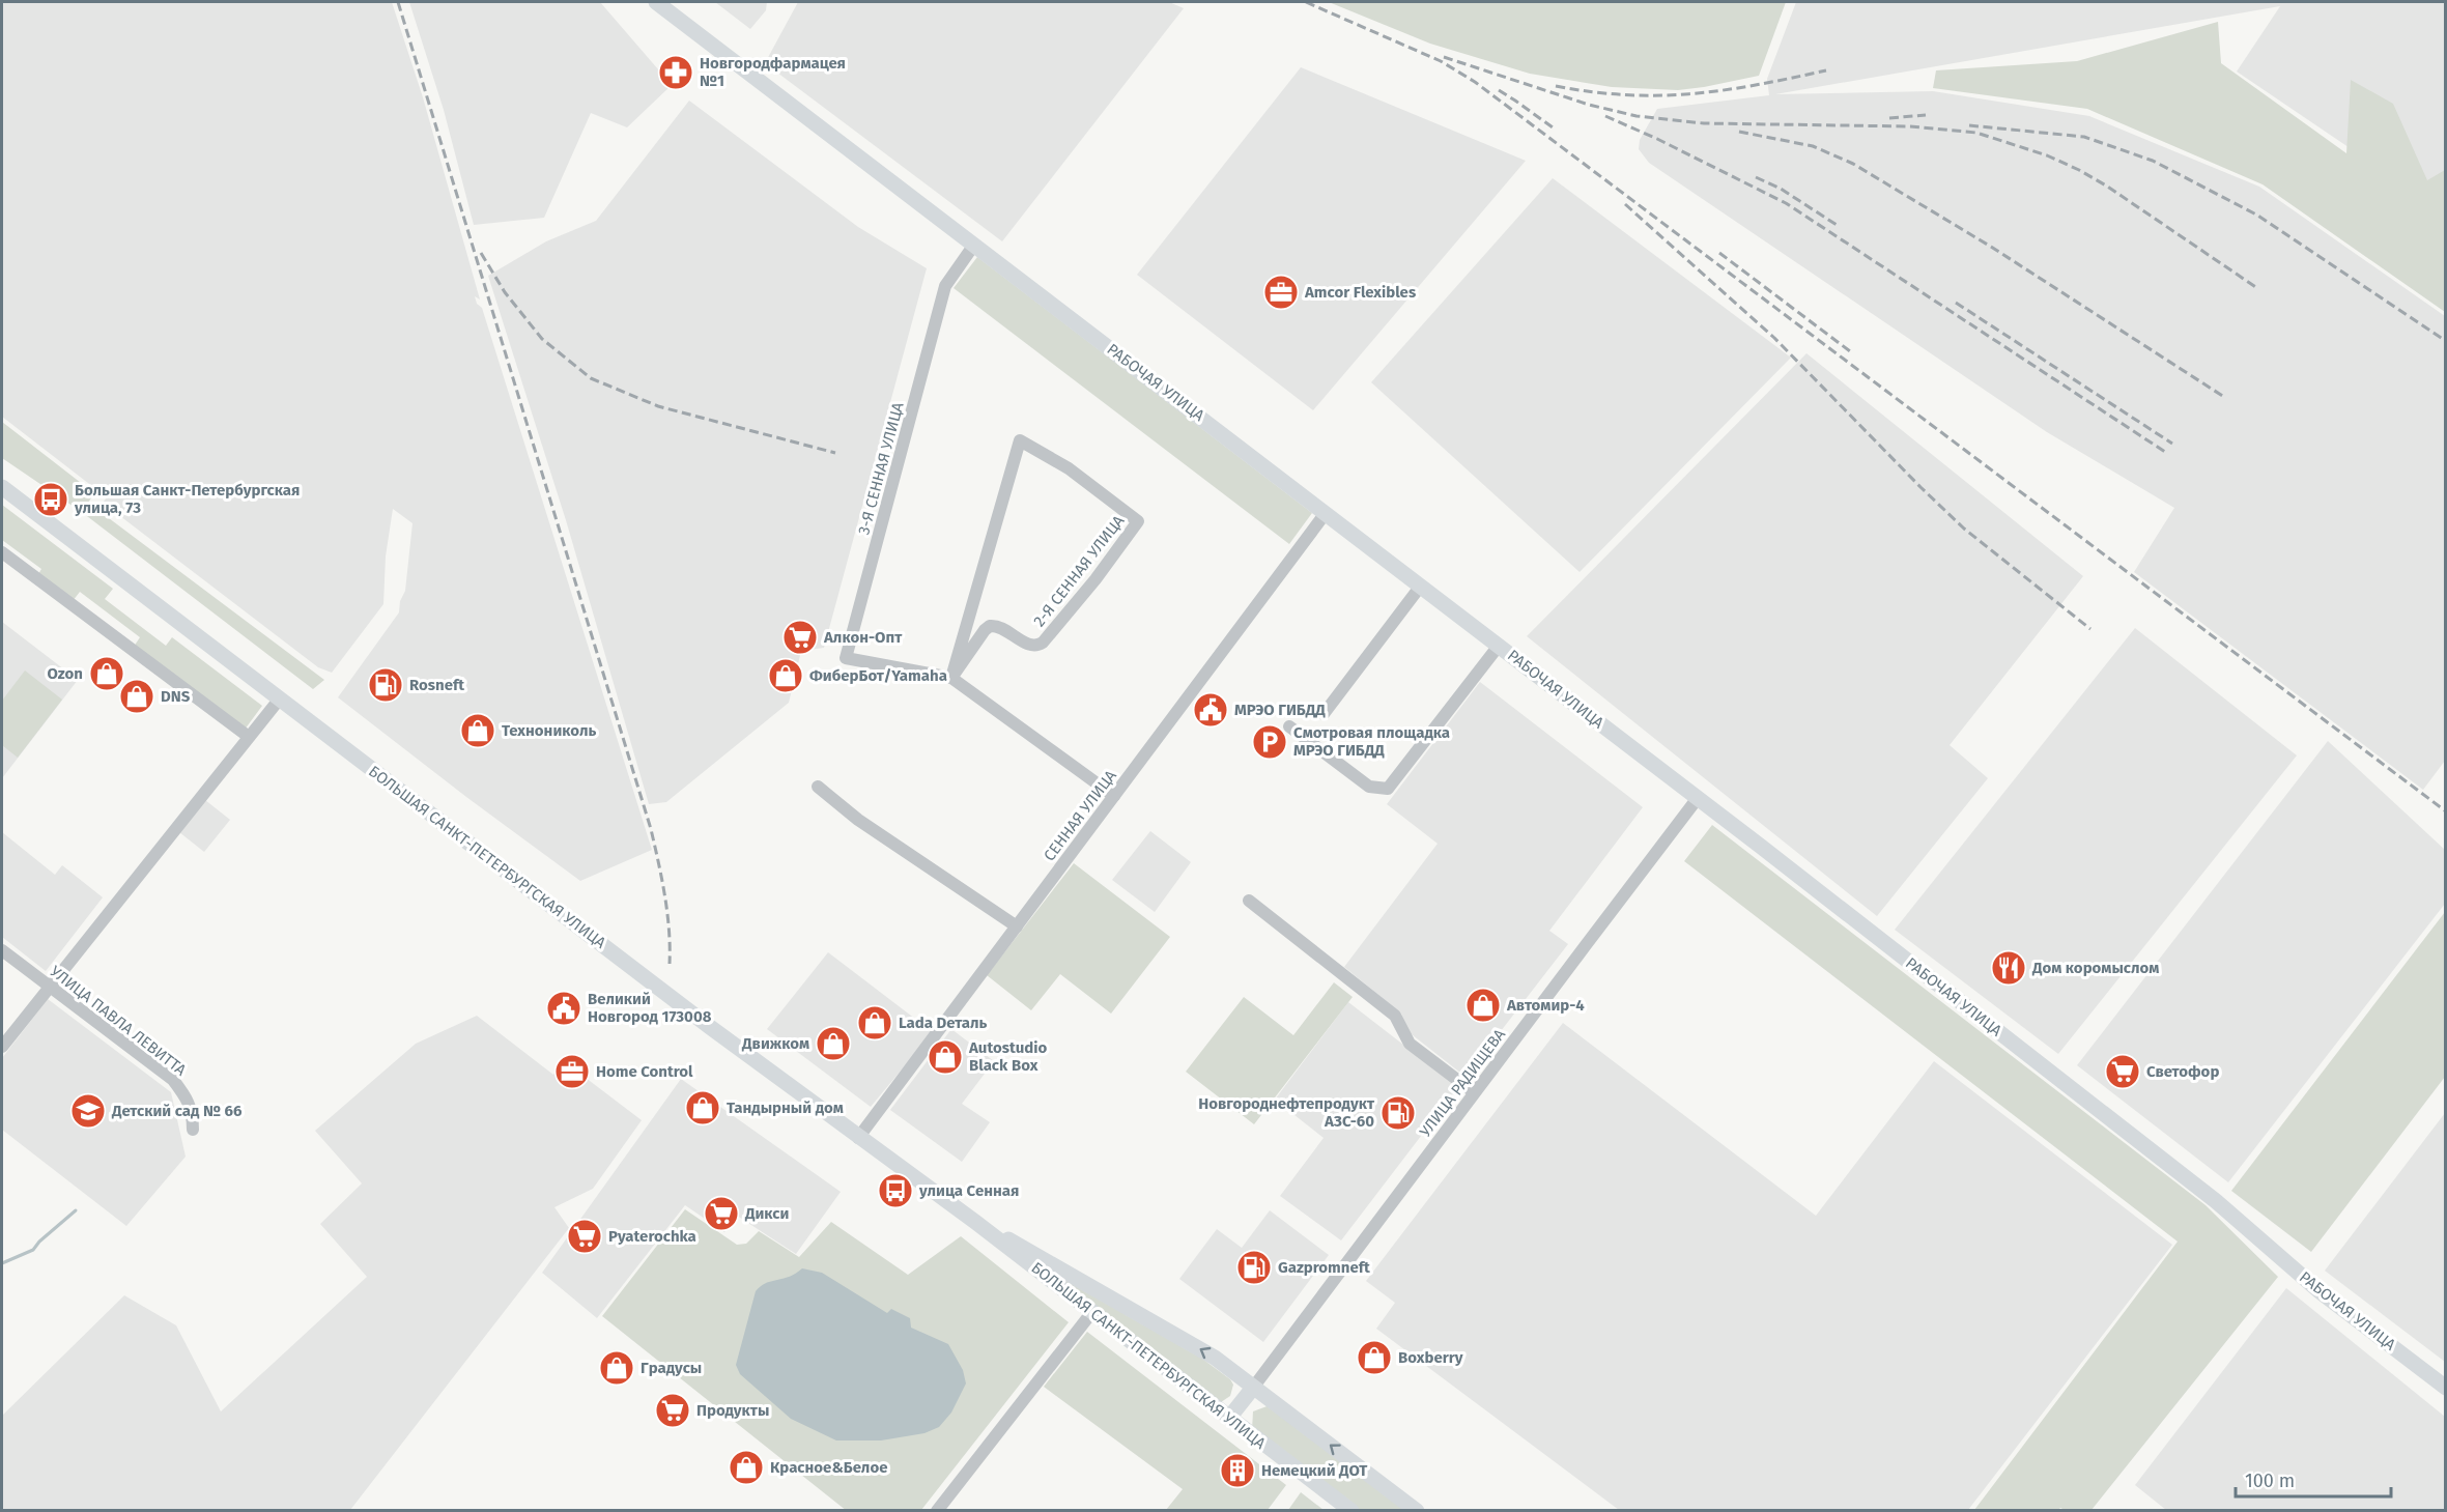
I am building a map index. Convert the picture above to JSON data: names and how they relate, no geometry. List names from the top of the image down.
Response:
{
  "streets": {
    "main road": ["РАБОЧАЯ УЛИЦА", "БОЛЬШАЯ САНКТ-ПЕТЕРБУРГСКАЯ УЛИЦА"],
    "street": [
      "3-Я СЕННАЯ УЛИЦА",
      "2-Я СЕННАЯ УЛИЦА",
      "СЕННАЯ УЛИЦА",
      "УЛИЦА ПАВЛА ЛЕВИТТА",
      "УЛИЦА РАДИЩЕВА"
    ]
  },
  "crossings": [
    ["РАБОЧАЯ УЛИЦА", "3-Я СЕННАЯ УЛИЦА"],
    ["РАБОЧАЯ УЛИЦА", "СЕННАЯ УЛИЦА"],
    ["РАБОЧАЯ УЛИЦА", "УЛИЦА РАДИЩЕВА"],
    ["3-Я СЕННАЯ УЛИЦА", "2-Я СЕННАЯ УЛИЦА"],
    ["СЕННАЯ УЛИЦА", "БОЛЬШАЯ САНКТ-ПЕТЕРБУРГСКАЯ УЛИЦА"],
    ["БОЛЬШАЯ САНКТ-ПЕТЕРБУРГСКАЯ УЛИЦА", "УЛИЦА РАДИЩЕВА"]
  ],
  "places": {
    "pharmacy": ["Новгородфармацея №1"],
    "office": ["Amcor Flexibles", "Home Control"],
    "bus stop": ["Большая Санкт-Петербургская улица, 73", "улица Сенная"],
    "supermarket": [
      "Алкон-Опт",
      "Светофор",
      "Дикси",
      "Pyaterochka",
      "Продукты"
    ],
    "shop": [
      "Ozon",
      "ФиберБот/Yamaha",
      "DNS",
      "Технониколь",
      "Автомир-4",
      "Lada Dеталь",
      "Движком",
      "Autostudio Black Box",
      "Тандырный дом",
      "Boxberry",
      "Градусы",
      "Красное&Белое"
    ],
    "fuel station": ["Rosneft", "Новгороднефтепродукт АЗС-60", "Gazpromneft"],
    "public building": ["МРЭО ГИБДД", "Великий Новгород 173008"],
    "parking": ["Смотровая площадка МРЭО ГИБДД"],
    "restaurant": ["Дом коромыслом"],
    "school or university": ["Детский сад № 66"],
    "building": ["Немецкий ДОТ"]
  },
  "scale_bar": "100 m"
}
